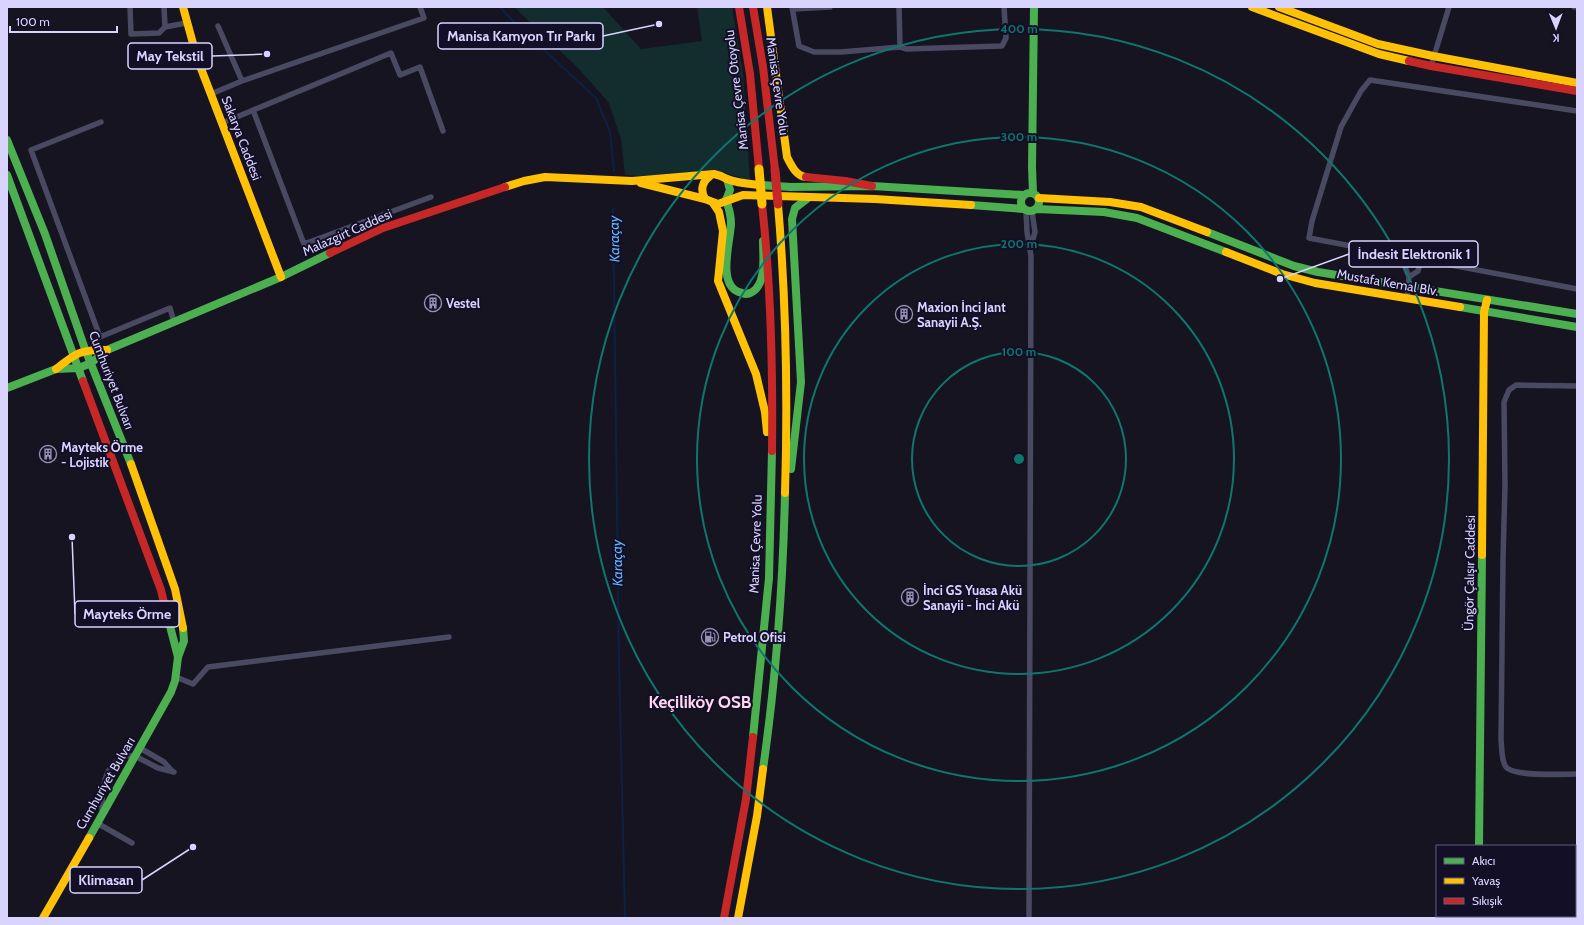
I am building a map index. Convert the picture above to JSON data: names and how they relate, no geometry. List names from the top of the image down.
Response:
{
  "streets": {
    "main road": [
      "Manisa Çevre Yolu",
      "Manisa Çevre Otoyolu",
      "Sakarya Caddesi",
      "Malazgirt Caddesi",
      "Mustafa Kemal Blv.",
      "Cumhuriyet Bulvarı",
      "Üngör Çalışır Caddesi"
    ]
  },
  "crossings": [
    ["Manisa Çevre Yolu", "Manisa Çevre Otoyolu"],
    ["Sakarya Caddesi", "Malazgirt Caddesi"],
    ["Mustafa Kemal Blv.", "Üngör Çalışır Caddesi"]
  ],
  "districts": ["Keçiliköy OSB"],
  "water": ["Karaçay"],
  "places": {
    "other": [
      "Manisa Kamyon Tır Parkı",
      "May Tekstil",
      "İndesit Elektronik 1",
      "Mayteks Örme",
      "Klimasan"
    ],
    "building": [
      "Vestel",
      "Maxion İnci Jant Sanayii A.Ş.",
      "Mayteks Örme - Lojistik",
      "İnci GS Yuasa Akü Sanayii - İnci Akü"
    ],
    "fuel station": ["Petrol Ofisi"]
  },
  "legend": ["Akıcı", "Yavaş", "Sıkışık"],
  "scale_bar": "100 m",
  "north": "bottom",
  "rings": [
    "400 m",
    "300 m",
    "200 m",
    "100 m"
  ]
}
